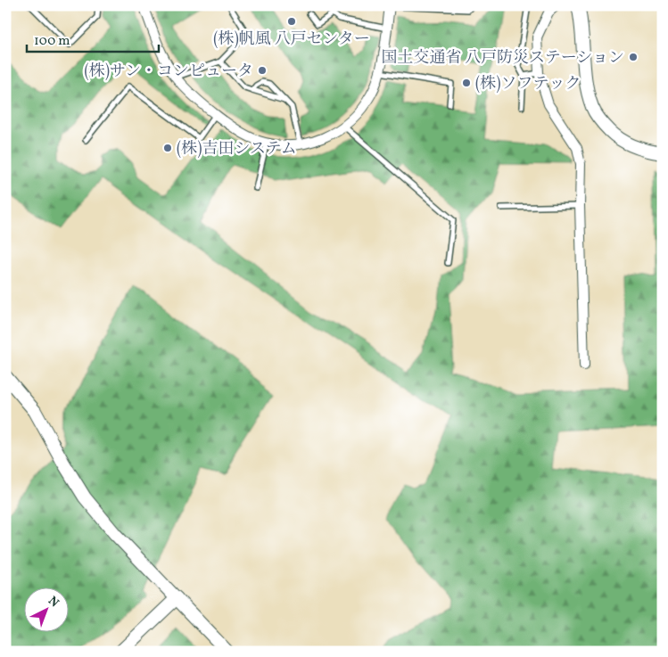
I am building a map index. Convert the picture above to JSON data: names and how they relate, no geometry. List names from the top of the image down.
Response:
{
  "places": [
    "(株)帆風 八戸センター",
    "国土交通省 八戸防災ステーション",
    "(株)サン・コンピュータ",
    "(株)ソフテック",
    "(株)吉田システム"
  ],
  "scale_bar": "100 m",
  "north": "top right"
}
